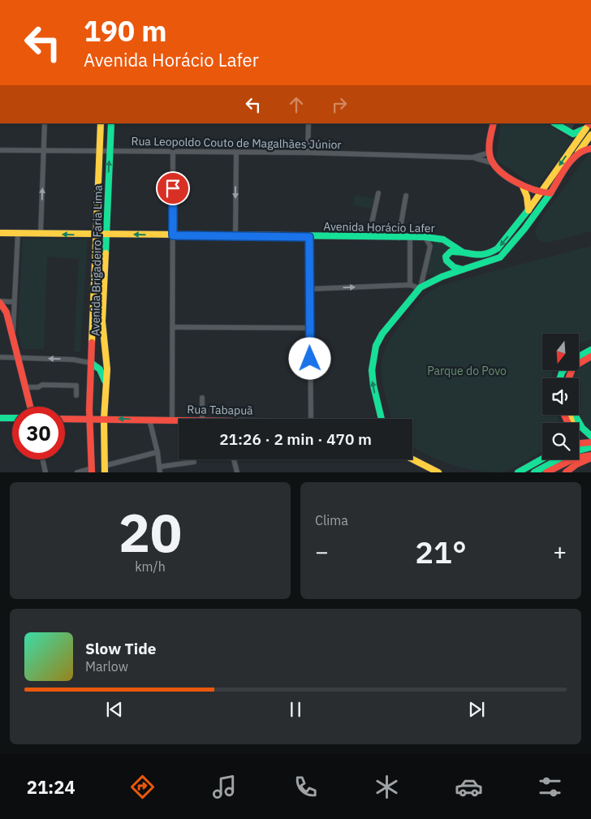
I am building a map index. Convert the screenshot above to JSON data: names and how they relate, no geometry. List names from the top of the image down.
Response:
{
  "streets": {
    "main road": ["Avenida Horácio Lafer", "Avenida Brigadeiro Faria Lima", "Rua Tabapuã"],
    "street": ["Rua Leopoldo Couto de Magalhães Júnior"]
  },
  "crossings": [
    ["Rua Leopoldo Couto de Magalhães Júnior", "Avenida Brigadeiro Faria Lima"],
    ["Avenida Horácio Lafer", "Avenida Brigadeiro Faria Lima"],
    ["Avenida Brigadeiro Faria Lima", "Rua Tabapuã"]
  ],
  "one_way": ["Rua Tabapuã"],
  "parks": ["Parque do Povo"],
  "north": "bottom",
  "page": {
    "turn": ["190 m", "Avenida Horácio Lafer"],
    "limit": "30",
    "trip": "21:26 · 2 min · 470 m",
    "tile": [
      ["20", "km/h"],
      "Clima"
    ],
    "heat": ["−", "21°", "+"],
    "song": ["Slow Tide", "Marlow"],
    "tabs": "21:24"
  }
}
